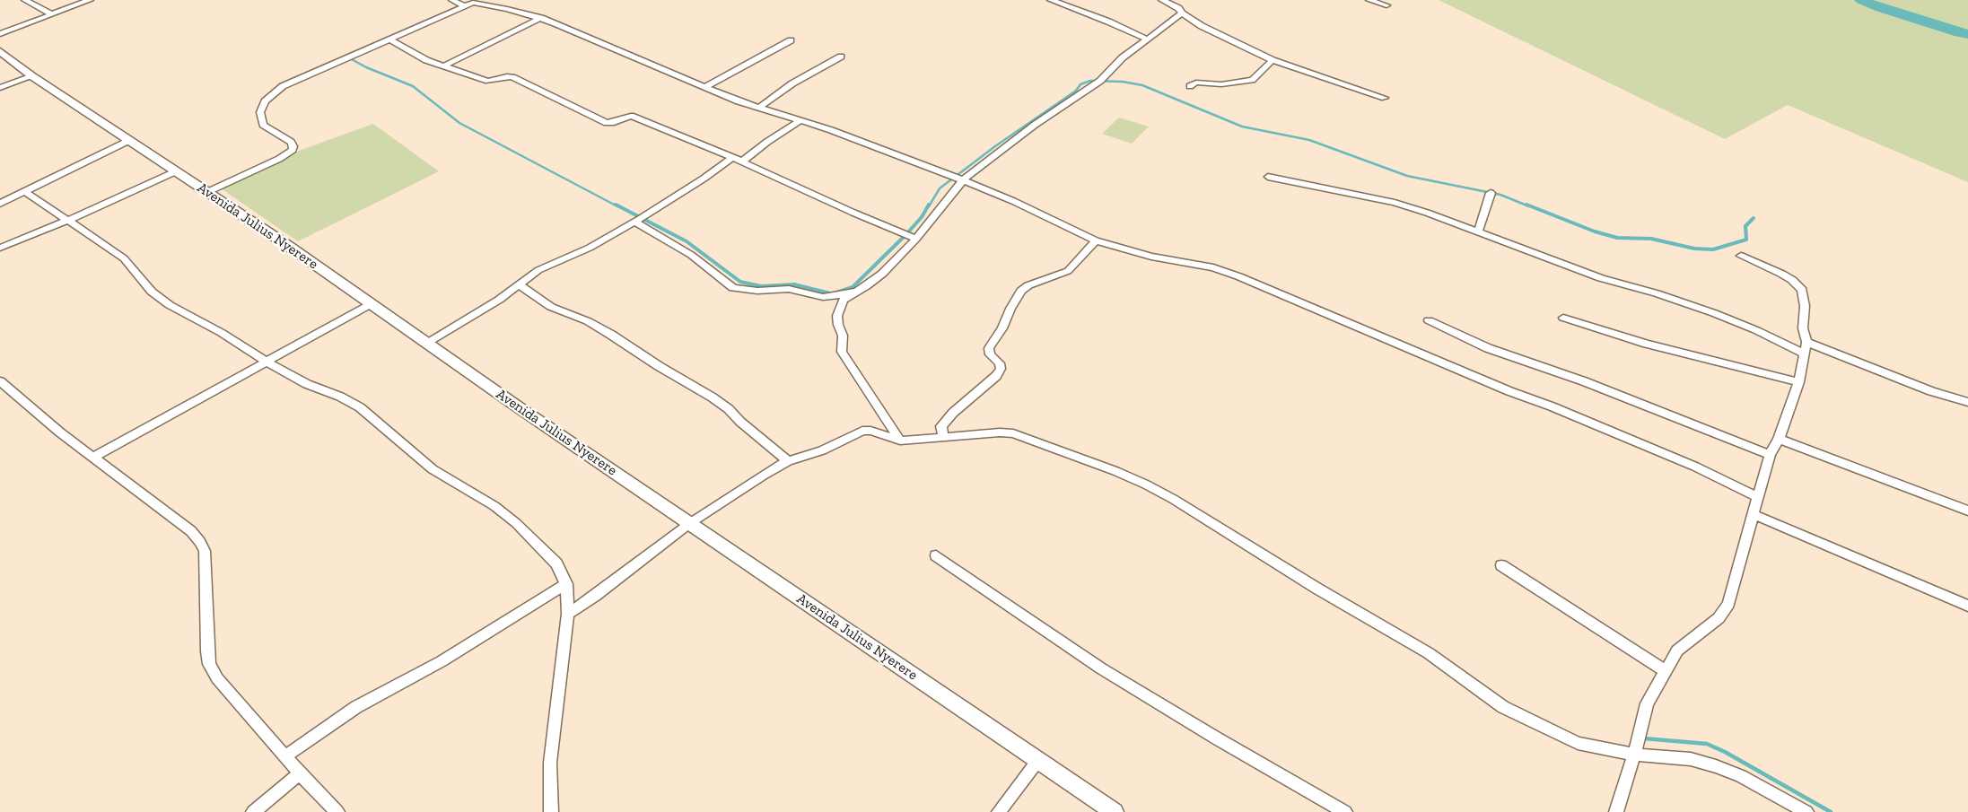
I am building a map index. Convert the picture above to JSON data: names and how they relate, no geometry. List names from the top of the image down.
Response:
{
  "streets": {
    "street": ["Avenida Julius Nyerere"]
  }
}
